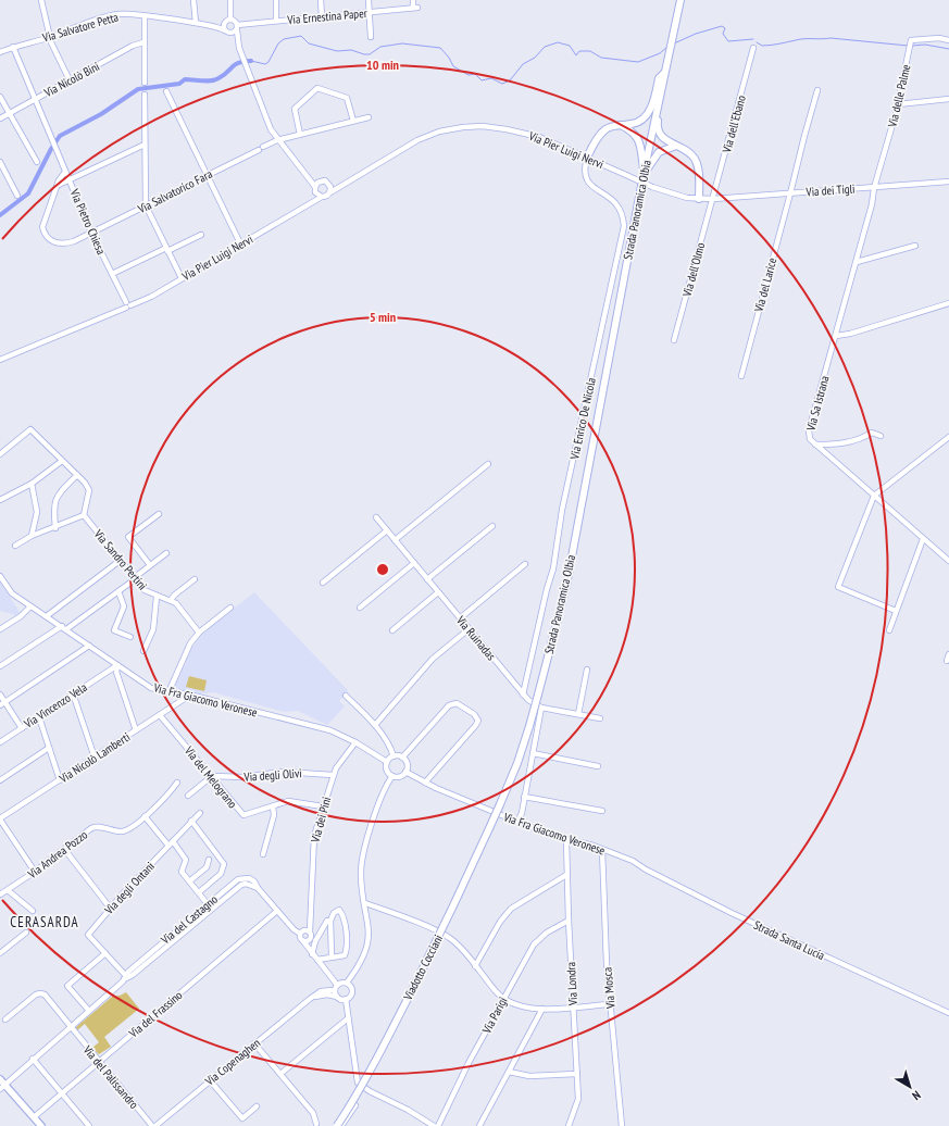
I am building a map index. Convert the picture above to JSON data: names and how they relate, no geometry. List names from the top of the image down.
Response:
{
  "streets": {
    "highway": ["Strada Panoramica Olbia", "Viadotto Cocciani"],
    "street": [
      "Via Ernestina Paper",
      "Via Salvatore Petta",
      "Via Nicolò Bini",
      "Via delle Palme",
      "Via dell'Ebano",
      "Via Pier Luigi Nervi",
      "Via dei Tigli",
      "Via Salvatorico Fara",
      "Via Pietro Chiesa",
      "Via dell'Olmo",
      "Via del Larice",
      "Via Sa Istrana",
      "Via Enrico De Nicola",
      "Via Sandro Pertini",
      "Via Ruinadas",
      "Via Fra Giacomo Veronese",
      "Via Vincenzo Vela",
      "Via Nicolò Lamberti",
      "Via degli Olivi",
      "Via del Melograno",
      "Via dei Pini",
      "Via Andrea Pozzo",
      "Via degli Ontani",
      "Via del Castagno",
      "Strada Santa Lucia",
      "Via Londra",
      "Via Mosca",
      "Via del Frassino",
      "Via Parigi",
      "Via Copenaghen",
      "Via del Palissandro"
    ]
  },
  "crossings": [
    ["Via Ernestina Paper", "Via Salvatore Petta"],
    ["Via Salvatore Petta", "Via Pier Luigi Nervi"],
    ["Via Salvatore Petta", "Via Salvatorico Fara"],
    ["Via Salvatore Petta", "Via Pietro Chiesa"],
    ["Via Nicolò Bini", "Via Pietro Chiesa"],
    ["Via delle Palme", "Via dei Tigli"],
    ["Via delle Palme", "Via Sa Istrana"],
    ["Via dell'Ebano", "Via Pier Luigi Nervi"],
    ["Via dell'Ebano", "Via dei Tigli"],
    ["Via dell'Ebano", "Via dell'Olmo"],
    ["Via Pier Luigi Nervi", "Via dei Tigli"],
    ["Via Pier Luigi Nervi", "Via Pietro Chiesa"],
    ["Via Pier Luigi Nervi", "Via dell'Olmo"],
    ["Via Pier Luigi Nervi", "Via Enrico De Nicola"],
    ["Via dei Tigli", "Via dell'Olmo"],
    ["Via dei Tigli", "Via del Larice"],
    ["Via dei Tigli", "Via Sa Istrana"],
    ["Via Salvatorico Fara", "Via Pietro Chiesa"],
    ["Strada Panoramica Olbia", "Viadotto Cocciani"],
    ["Via Enrico De Nicola", "Via Ruinadas"],
    ["Via Fra Giacomo Veronese", "Via Vincenzo Vela"],
    ["Via Fra Giacomo Veronese", "Via Nicolò Lamberti"],
    ["Via Fra Giacomo Veronese", "Via dei Pini"],
    ["Via Fra Giacomo Veronese", "Strada Santa Lucia"],
    ["Via Fra Giacomo Veronese", "Via Londra"],
    ["Via Fra Giacomo Veronese", "Via Mosca"],
    ["Via Nicolò Lamberti", "Via del Melograno"],
    ["Via degli Olivi", "Via del Melograno"],
    ["Via degli Olivi", "Via dei Pini"],
    ["Via del Melograno", "Via dei Pini"],
    ["Via dei Pini", "Via del Castagno"],
    ["Via del Castagno", "Via del Frassino"],
    ["Via del Castagno", "Via del Palissandro"],
    ["Via Londra", "Via Parigi"],
    ["Via del Frassino", "Via del Palissandro"]
  ],
  "districts": ["CERASARDA"],
  "north": "bottom right",
  "rings": ["10 min", "5 min"]
}
